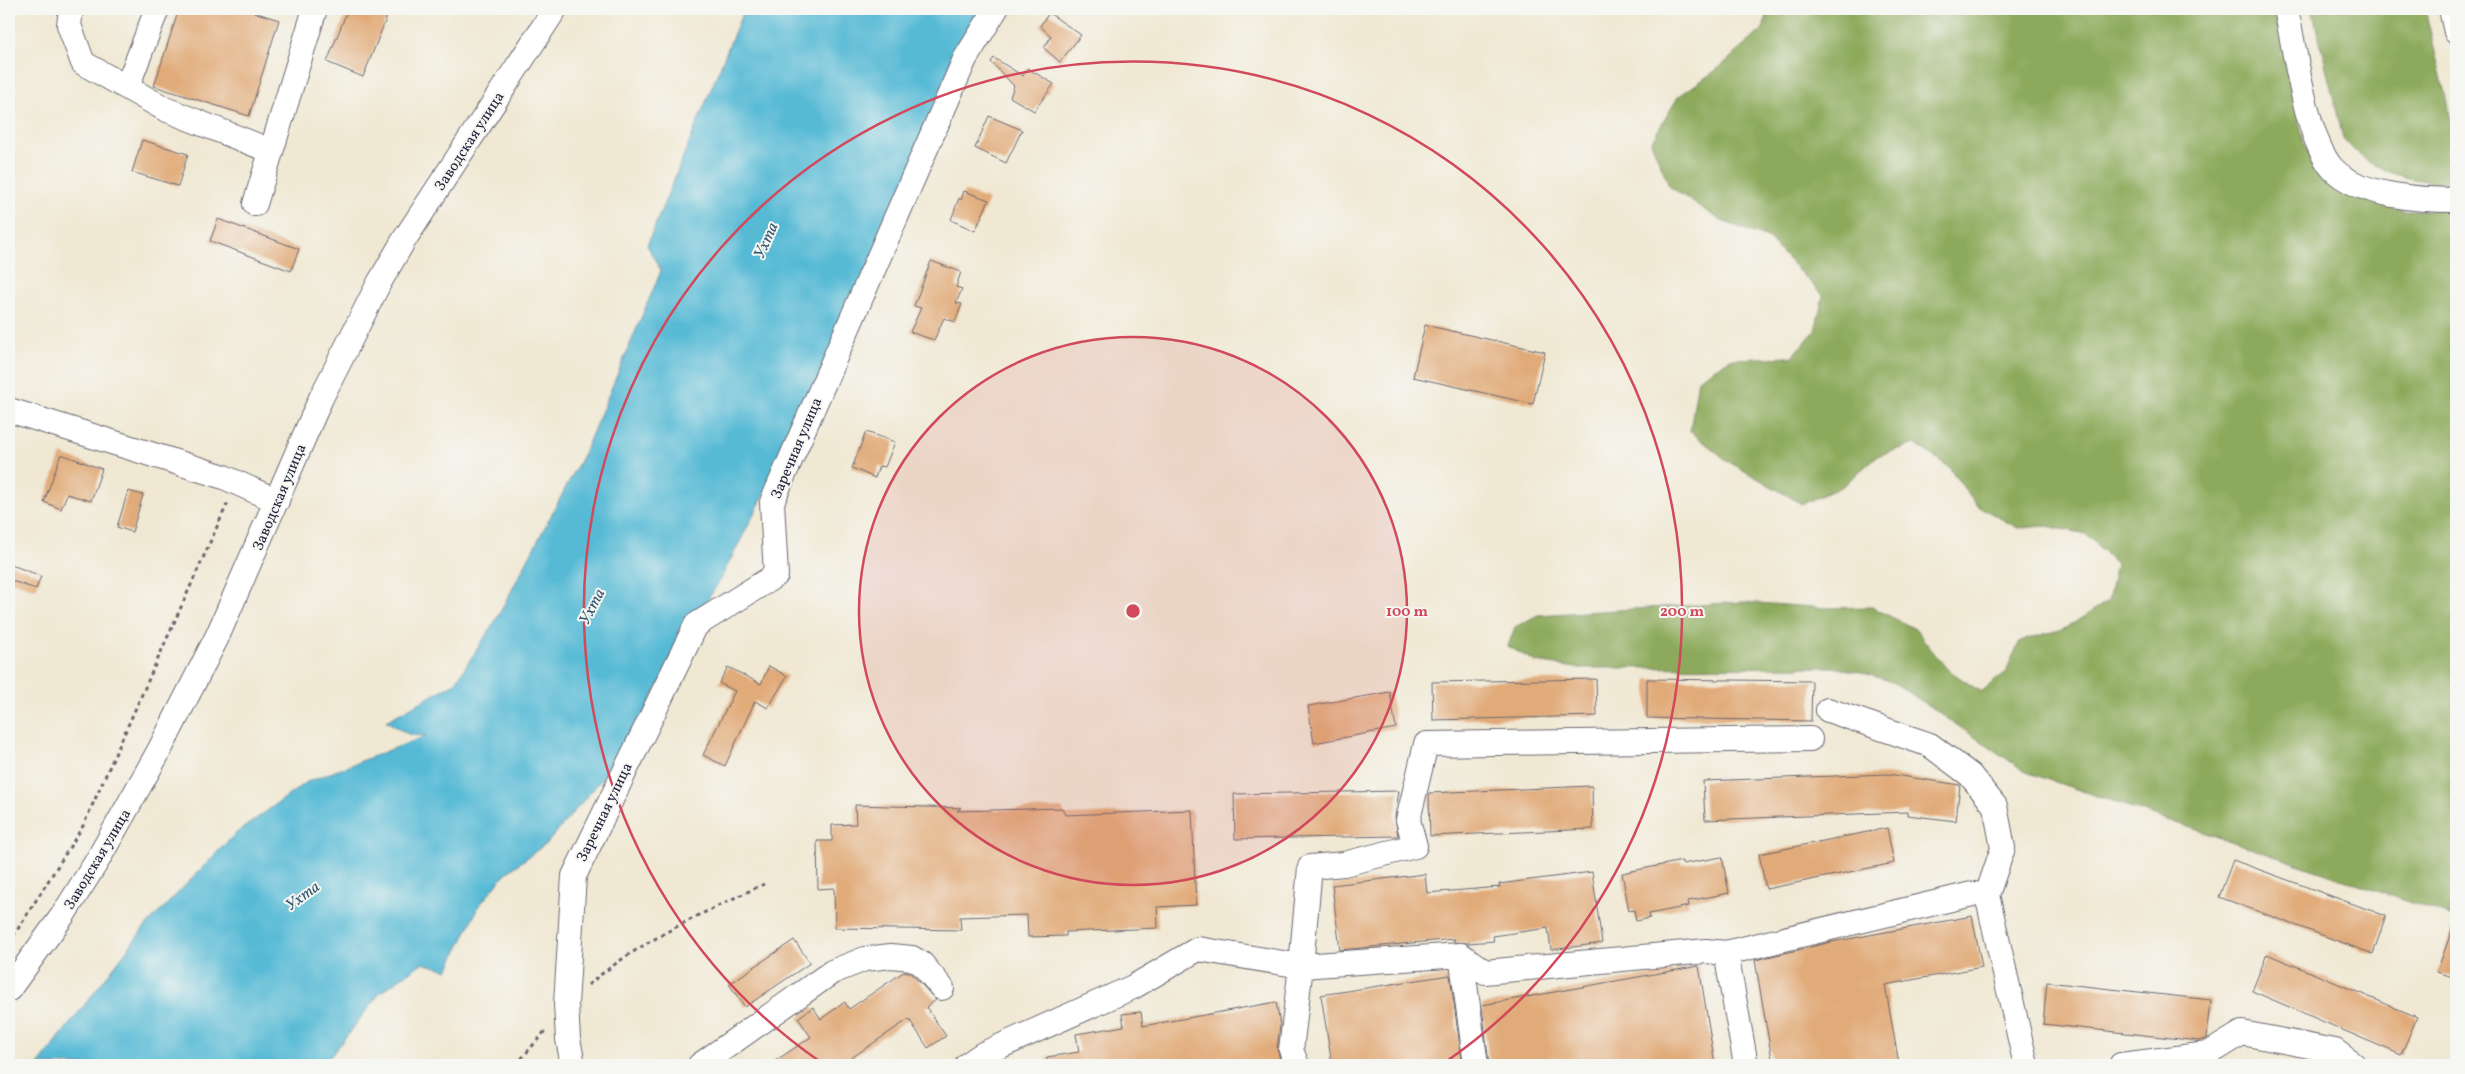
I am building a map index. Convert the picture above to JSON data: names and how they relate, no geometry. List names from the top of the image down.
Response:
{
  "streets": {
    "street": ["Заводская улица", "Заречная улица"]
  },
  "water": ["Ухта"],
  "rings": ["100 m", "200 m"]
}
